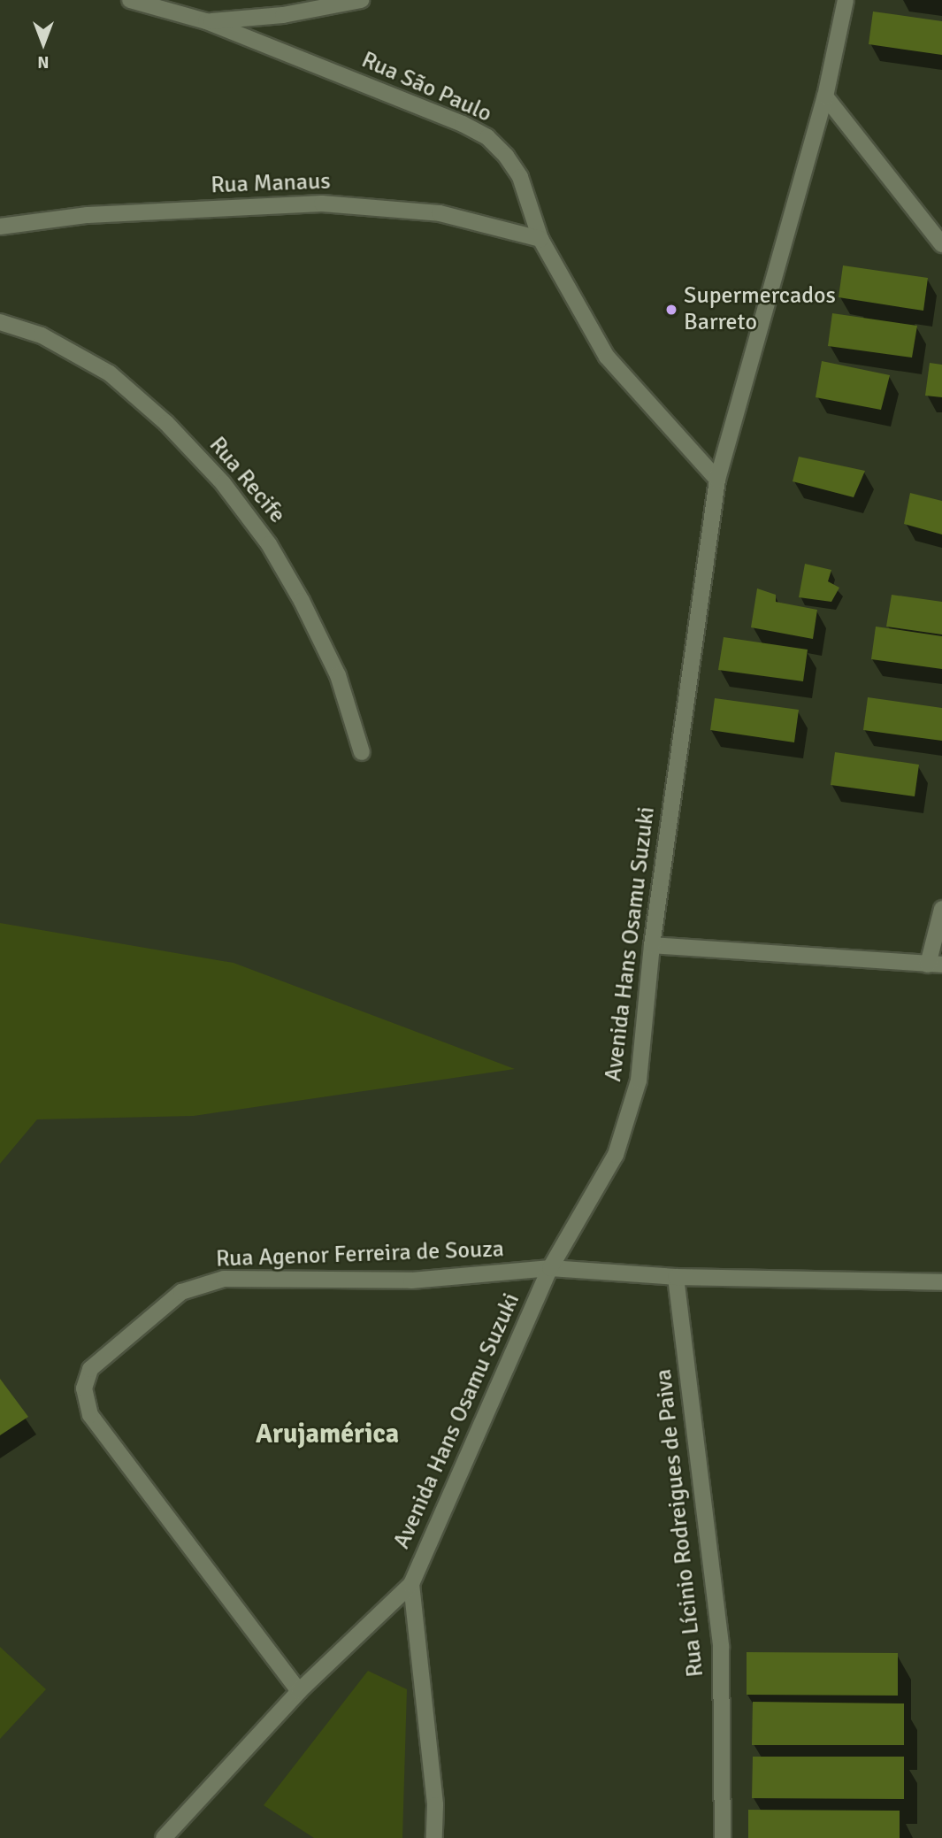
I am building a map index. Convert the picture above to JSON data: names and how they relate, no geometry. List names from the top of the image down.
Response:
{
  "streets": {
    "street": [
      "Rua São Paulo",
      "Rua Manaus",
      "Rua Recife",
      "Avenida Hans Osamu Suzuki",
      "Rua Agenor Ferreira de Souza",
      "Rua Lícinio Rodreigues de Paiva"
    ]
  },
  "crossings": [
    ["Rua São Paulo", "Rua Manaus"],
    ["Rua São Paulo", "Avenida Hans Osamu Suzuki"],
    ["Avenida Hans Osamu Suzuki", "Rua Agenor Ferreira de Souza"],
    ["Rua Agenor Ferreira de Souza", "Rua Lícinio Rodreigues de Paiva"]
  ],
  "districts": ["Arujamérica"],
  "places": ["Supermercados Barreto"],
  "north": "bottom"
}
